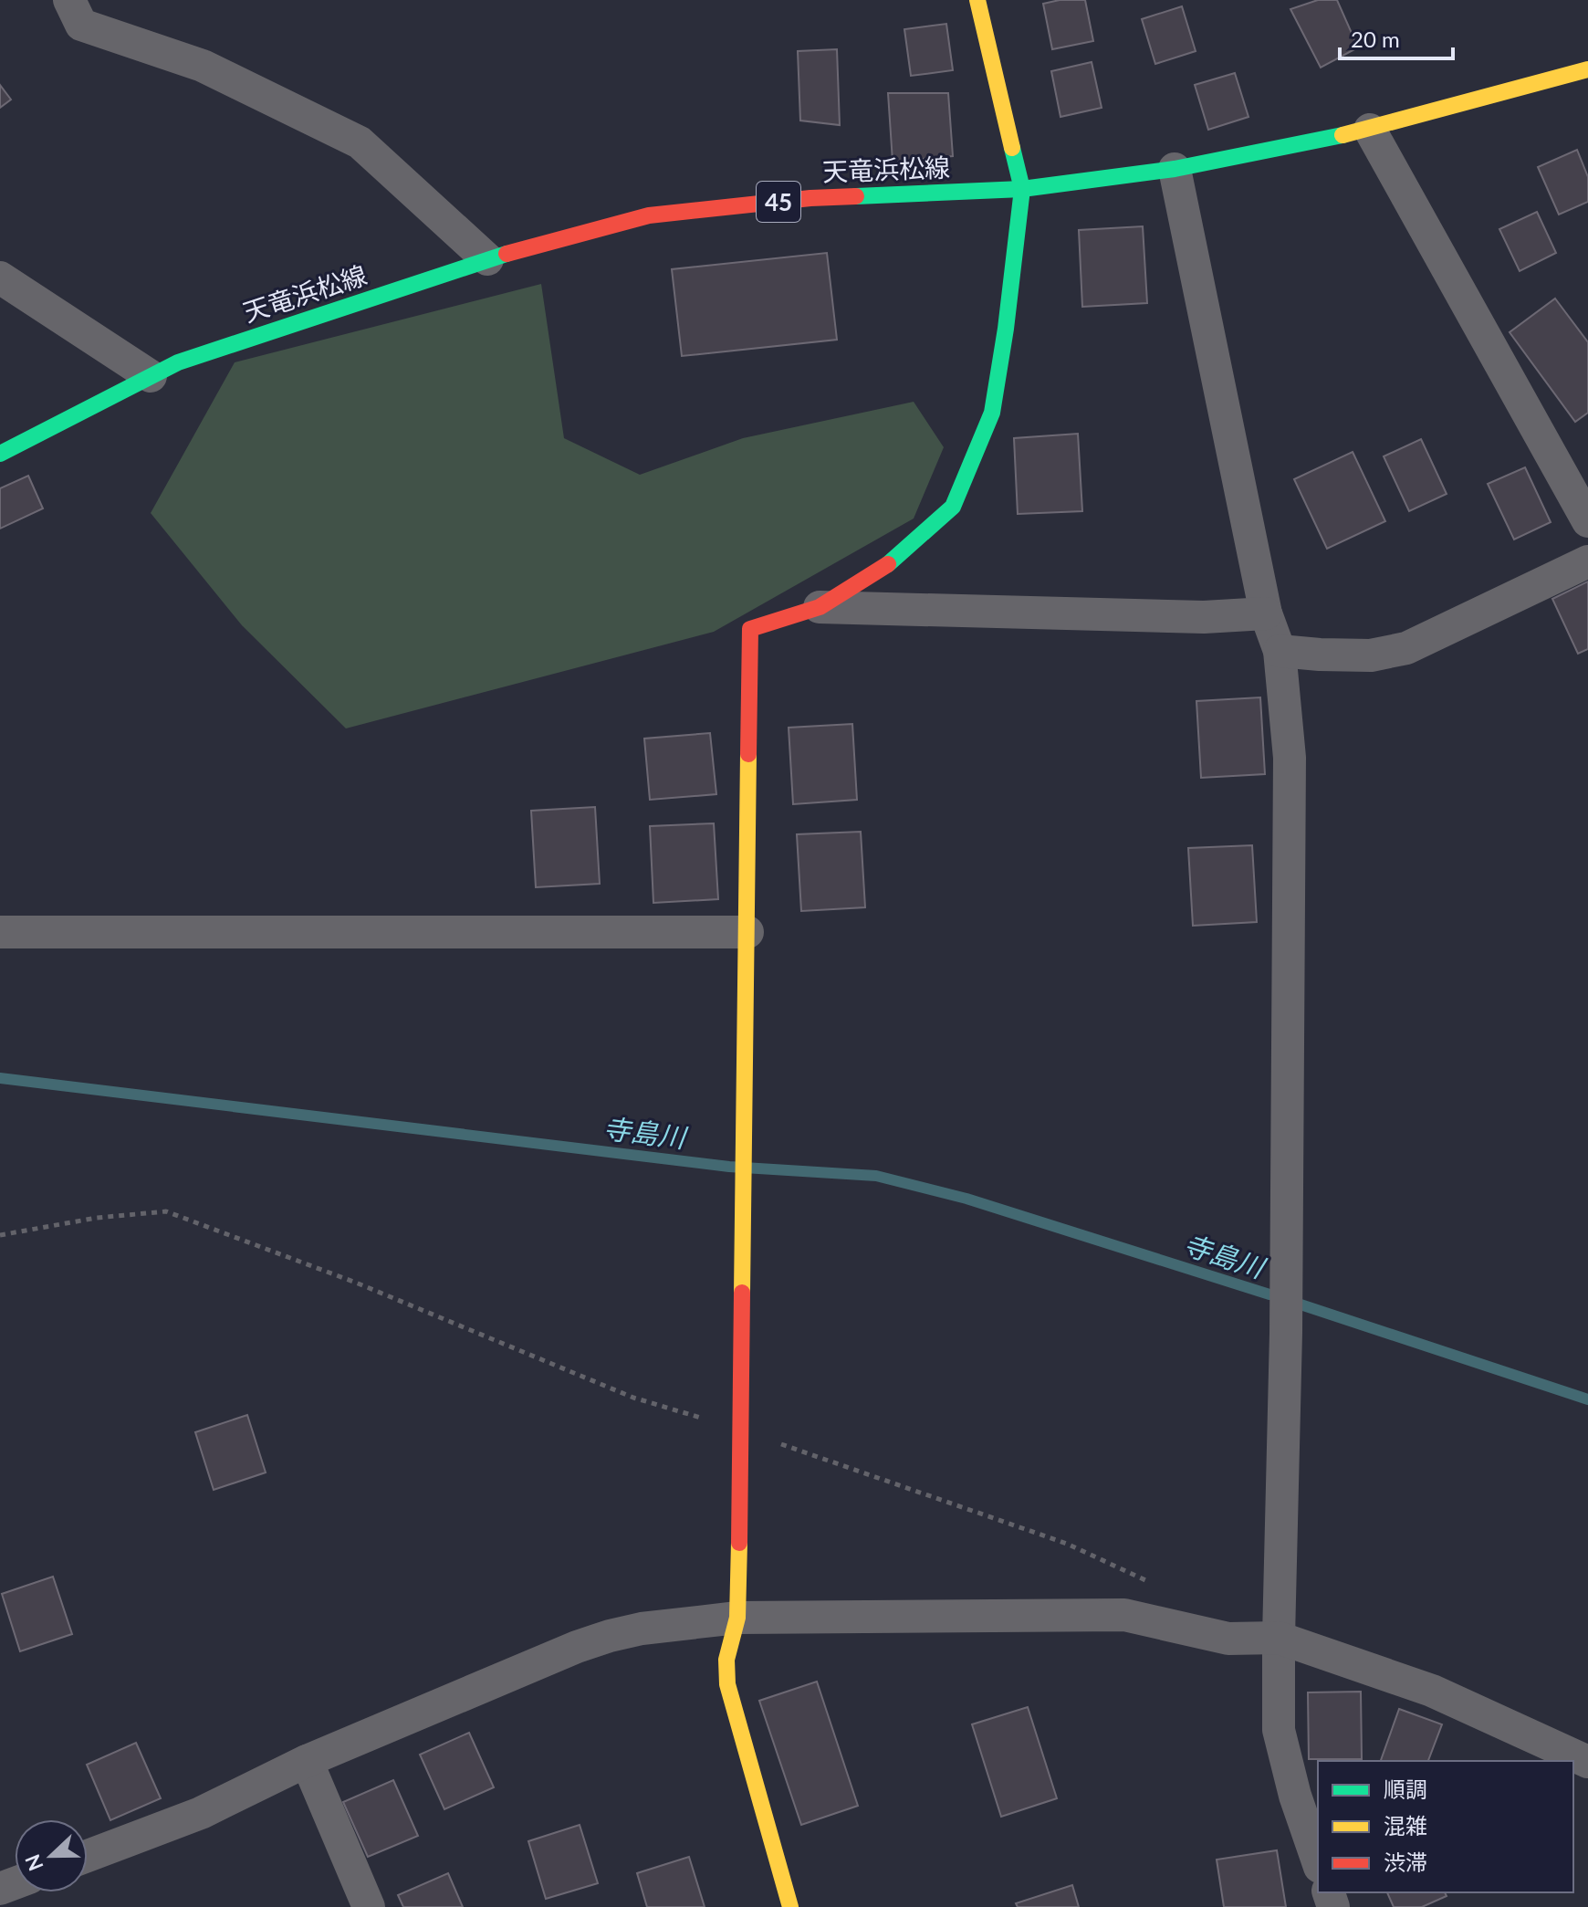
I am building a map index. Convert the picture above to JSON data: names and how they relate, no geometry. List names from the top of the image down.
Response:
{
  "streets": {
    "street": ["天竜浜松線", "45"]
  },
  "water": ["寺島川"],
  "legend": ["順調", "混雑", "渋滞"],
  "scale_bar": "20 m",
  "north": "left"
}
